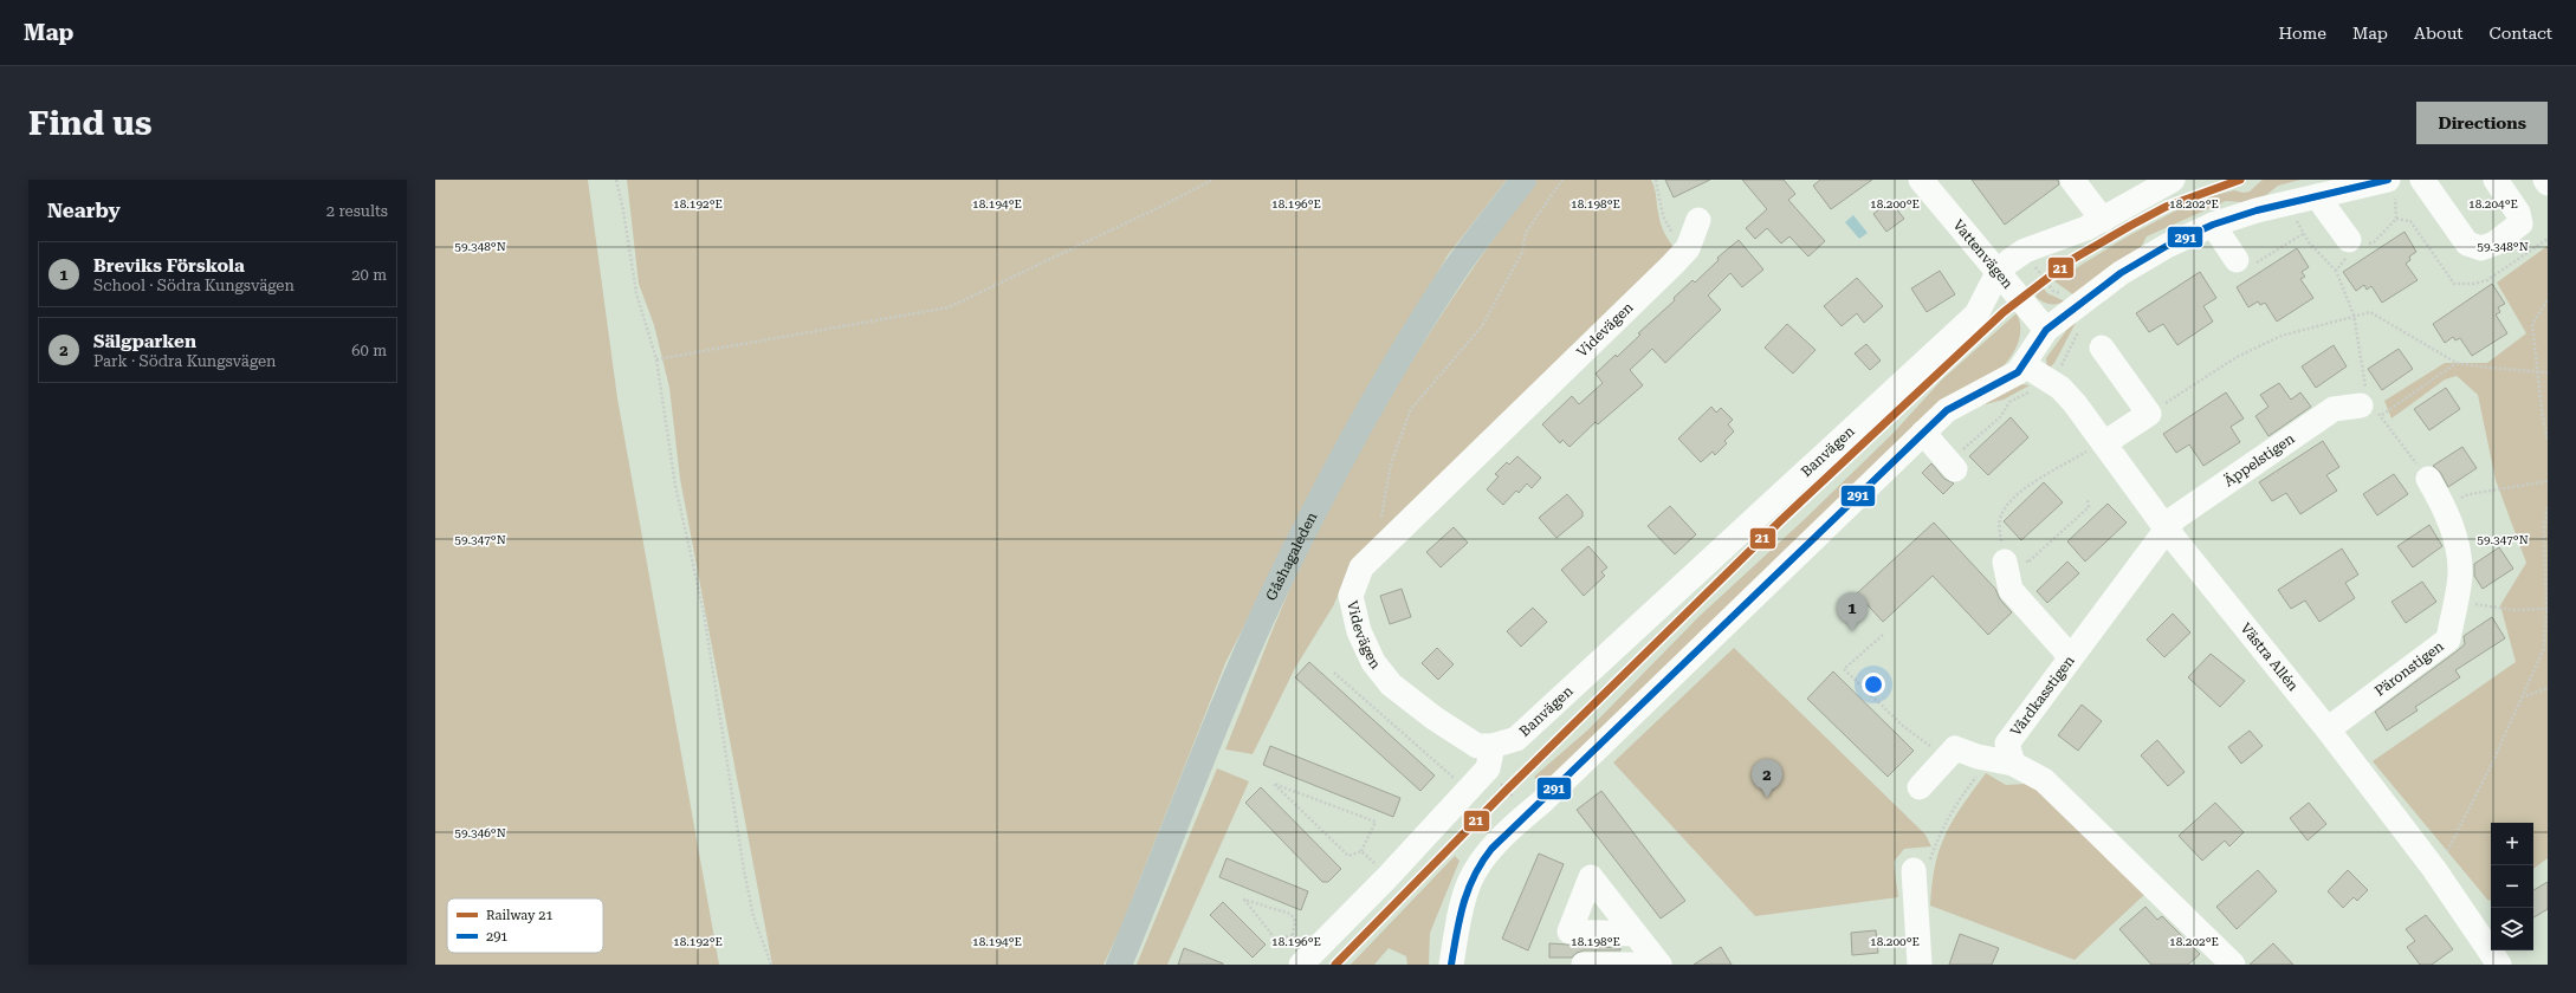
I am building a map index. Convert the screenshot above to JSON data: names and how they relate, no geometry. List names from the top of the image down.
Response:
{
  "streets": {
    "main road": ["Gåshagaleden"],
    "street": [
      "Vattenvägen",
      "Videvägen",
      "Banvägen",
      "Äppelstigen",
      "Västra Allén",
      "Päronstigen",
      "Vårdkasstigen"
    ]
  },
  "crossings": [
    ["Vattenvägen", "Banvägen"],
    ["Videvägen", "Banvägen"],
    ["Äppelstigen", "Västra Allén"],
    ["Äppelstigen", "Vårdkasstigen"],
    ["Västra Allén", "Päronstigen"],
    ["Västra Allén", "Vårdkasstigen"]
  ],
  "lines": ["rail line 21", "transit line 291"],
  "legend": ["Railway 21", "291"],
  "page": {
    "header": "Map",
    "nav": [
      "Home",
      "Map",
      "About",
      "Contact"
    ],
    "buttons": "Directions",
    "title": "Find us",
    "heading": ["Nearby", "2 results"],
    "list": [
      {
        "mark": "1",
        "name": "Breviks Förskola",
        "note": "School · Södra Kungsvägen",
        "value": "20 m"
      },
      {
        "mark": "2",
        "name": "Sälgparken",
        "note": "Park · Södra Kungsvägen",
        "value": "60 m"
      }
    ],
    "pins": ["1", "2"],
    "map_buttons": ["+", "−"]
  },
  "coordinates": [
    "18.192°E",
    "18.194°E",
    "18.196°E",
    "18.198°E",
    "18.200°E",
    "18.202°E",
    "18.204°E",
    "59.348°N",
    "59.347°N",
    "59.346°N"
  ]
}
